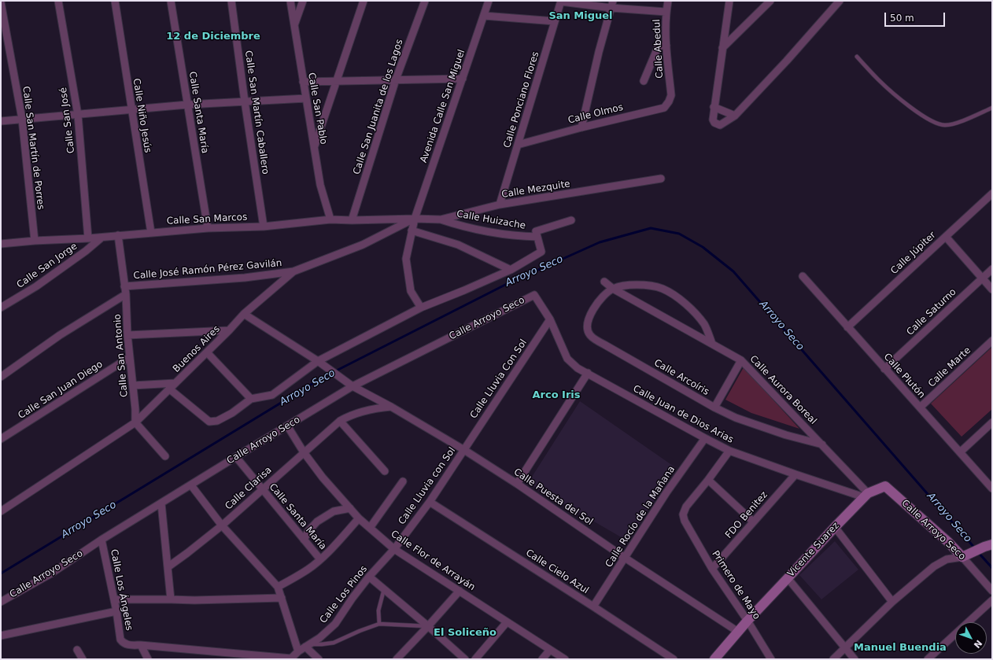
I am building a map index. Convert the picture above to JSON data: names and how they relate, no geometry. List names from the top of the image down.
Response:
{
  "streets": {
    "street": [
      "Calle Abedul",
      "Calle Ponciano Flores",
      "Avenida Calle San Miguel",
      "Calle San Juanita de los Lagos",
      "Calle San Pablo",
      "Calle Santa María",
      "Calle San Martín Caballero",
      "Calle Olmos",
      "Calle Niño Jesús",
      "Calle San José",
      "Calle San Martín de Porres",
      "Calle Mezquite",
      "Calle San Marcos",
      "Calle Huizache",
      "Calle Júpiter",
      "Calle San Jorge",
      "Calle José Ramón Pérez Gavilán",
      "Calle Saturno",
      "Calle Arroyo Seco",
      "Buenos Aires",
      "Calle San Antonio",
      "Calle Marte",
      "Calle Plutón",
      "Calle Arcoíris",
      "Calle Lluvia Con Sol",
      "Calle San Juan Diego",
      "Calle Aurora Boreal",
      "Calle Juan de Dios Arias",
      "Calle Lluvia con Sol",
      "Calle Clarisa",
      "Calle Puesta del Sol",
      "FDO Benitez",
      "Calle Rocío de la Mañana",
      "Vicente Suarez",
      "Calle Flor de Arrayán",
      "Calle Cielo Azul",
      "Primero de Mayo",
      "Calle Los Ángeles",
      "Calle Los Pinos"
    ]
  },
  "crossings": [
    ["Calle Abedul", "Calle Olmos"],
    ["Calle Ponciano Flores", "Calle Olmos"],
    ["Calle Ponciano Flores", "Calle Mezquite"],
    ["Avenida Calle San Miguel", "Calle Mezquite"],
    ["Avenida Calle San Miguel", "Calle San Marcos"],
    ["Avenida Calle San Miguel", "Buenos Aires"],
    ["Calle San Juanita de los Lagos", "Calle San Marcos"],
    ["Calle San Pablo", "Calle San Marcos"],
    ["Calle Santa María", "Calle San Marcos"],
    ["Calle Santa María", "Calle Arroyo Seco"],
    ["Calle Santa María", "Calle Clarisa"],
    ["Calle San Martín Caballero", "Calle San Marcos"],
    ["Calle Niño Jesús", "Calle San Marcos"],
    ["Calle San José", "Calle San Marcos"],
    ["Calle San Martín de Porres", "Calle San Marcos"],
    ["Calle Mezquite", "Calle San Marcos"],
    ["Calle Mezquite", "Calle Huizache"],
    ["Calle Mezquite", "Buenos Aires"],
    ["Calle San Marcos", "Calle San Jorge"],
    ["Calle San Marcos", "Buenos Aires"],
    ["Calle San Marcos", "Calle San Antonio"],
    ["Calle Júpiter", "Calle Plutón"],
    ["Calle José Ramón Pérez Gavilán", "Buenos Aires"],
    ["Calle José Ramón Pérez Gavilán", "Calle San Antonio"],
    ["Calle Saturno", "Calle Plutón"],
    ["Calle Arroyo Seco", "Calle Juan de Dios Arias"],
    ["Calle Arroyo Seco", "Calle Puesta del Sol"],
    ["Calle Arroyo Seco", "Vicente Suarez"],
    ["Calle Arroyo Seco", "Calle Flor de Arrayán"],
    ["Calle Arroyo Seco", "Calle Los Ángeles"],
    ["Buenos Aires", "Calle San Antonio"],
    ["Buenos Aires", "Calle Puesta del Sol"],
    ["Calle San Antonio", "Calle San Juan Diego"],
    ["Calle Marte", "Calle Plutón"],
    ["Calle Arcoíris", "Calle Aurora Boreal"],
    ["Calle Lluvia Con Sol", "Calle Juan de Dios Arias"],
    ["Calle Lluvia Con Sol", "Calle Lluvia con Sol"],
    ["Calle Lluvia Con Sol", "Calle Puesta del Sol"],
    ["Calle Aurora Boreal", "Calle Juan de Dios Arias"],
    ["Calle Aurora Boreal", "Vicente Suarez"],
    ["Calle Juan de Dios Arias", "FDO Benitez"],
    ["Calle Juan de Dios Arias", "Calle Rocío de la Mañana"],
    ["Calle Juan de Dios Arias", "Vicente Suarez"],
    ["Calle Lluvia con Sol", "Calle Puesta del Sol"],
    ["Calle Lluvia con Sol", "Calle Flor de Arrayán"],
    ["Calle Lluvia con Sol", "Calle Cielo Azul"],
    ["Calle Lluvia con Sol", "Calle Los Pinos"],
    ["Calle Clarisa", "Calle Puesta del Sol"],
    ["Calle Clarisa", "Calle Flor de Arrayán"],
    ["Calle Puesta del Sol", "Calle Rocío de la Mañana"],
    ["Calle Puesta del Sol", "Vicente Suarez"],
    ["FDO Benitez", "Primero de Mayo"],
    ["Calle Rocío de la Mañana", "Calle Cielo Azul"],
    ["Vicente Suarez", "Primero de Mayo"],
    ["Calle Flor de Arrayán", "Calle Los Pinos"]
  ],
  "districts": [
    "San Miguel",
    "12 de Diciembre",
    "Arco Iris",
    "El Soliceño",
    "Manuel Buendia"
  ],
  "water": ["Arroyo Seco"],
  "scale_bar": "50 m",
  "north": "bottom right"
}
